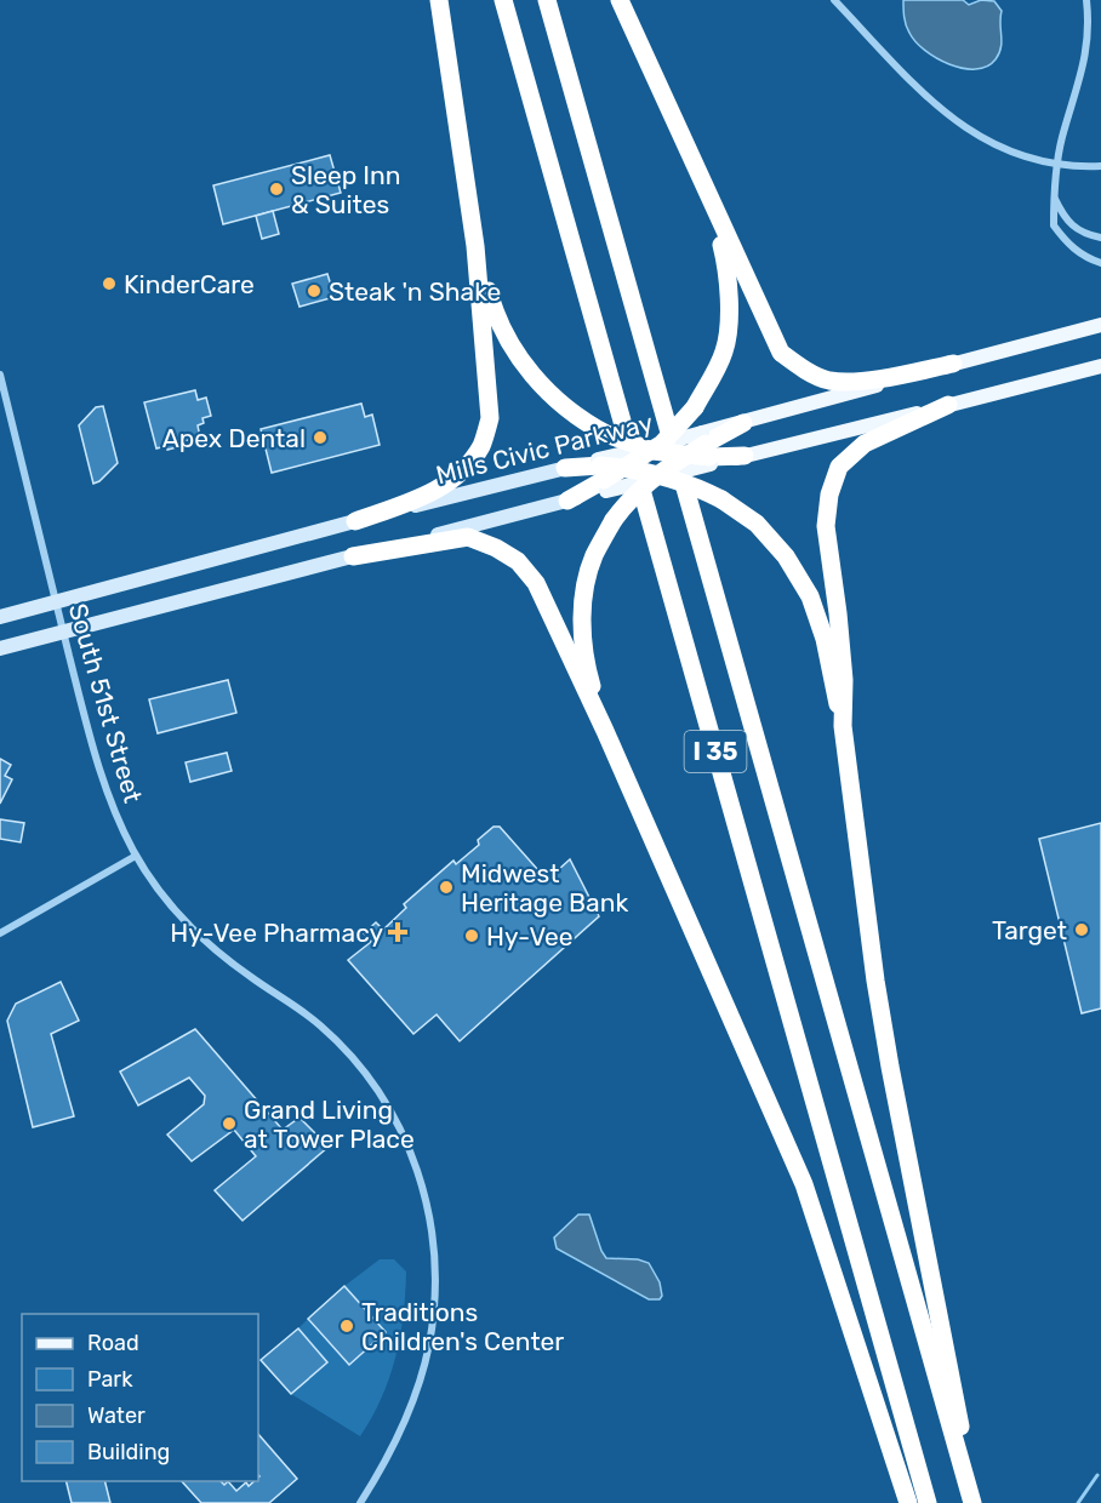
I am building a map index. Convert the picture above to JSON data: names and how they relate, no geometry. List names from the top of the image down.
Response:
{
  "streets": {
    "highway": ["I 35"],
    "main road": ["Mills Civic Parkway"],
    "street": ["South 51st Street"]
  },
  "crossings": [
    ["Mills Civic Parkway", "South 51st Street"]
  ],
  "places": {
    "other": [
      "Sleep Inn & Suites",
      "KinderCare",
      "Steak 'n Shake",
      "Apex Dental",
      "Midwest Heritage Bank",
      "Target",
      "Hy-Vee",
      "Grand Living at Tower Place",
      "Traditions Children's Center"
    ],
    "health": ["Hy-Vee Pharmacy"]
  },
  "legend": [
    "Road",
    "Park",
    "Water",
    "Building"
  ]
}
